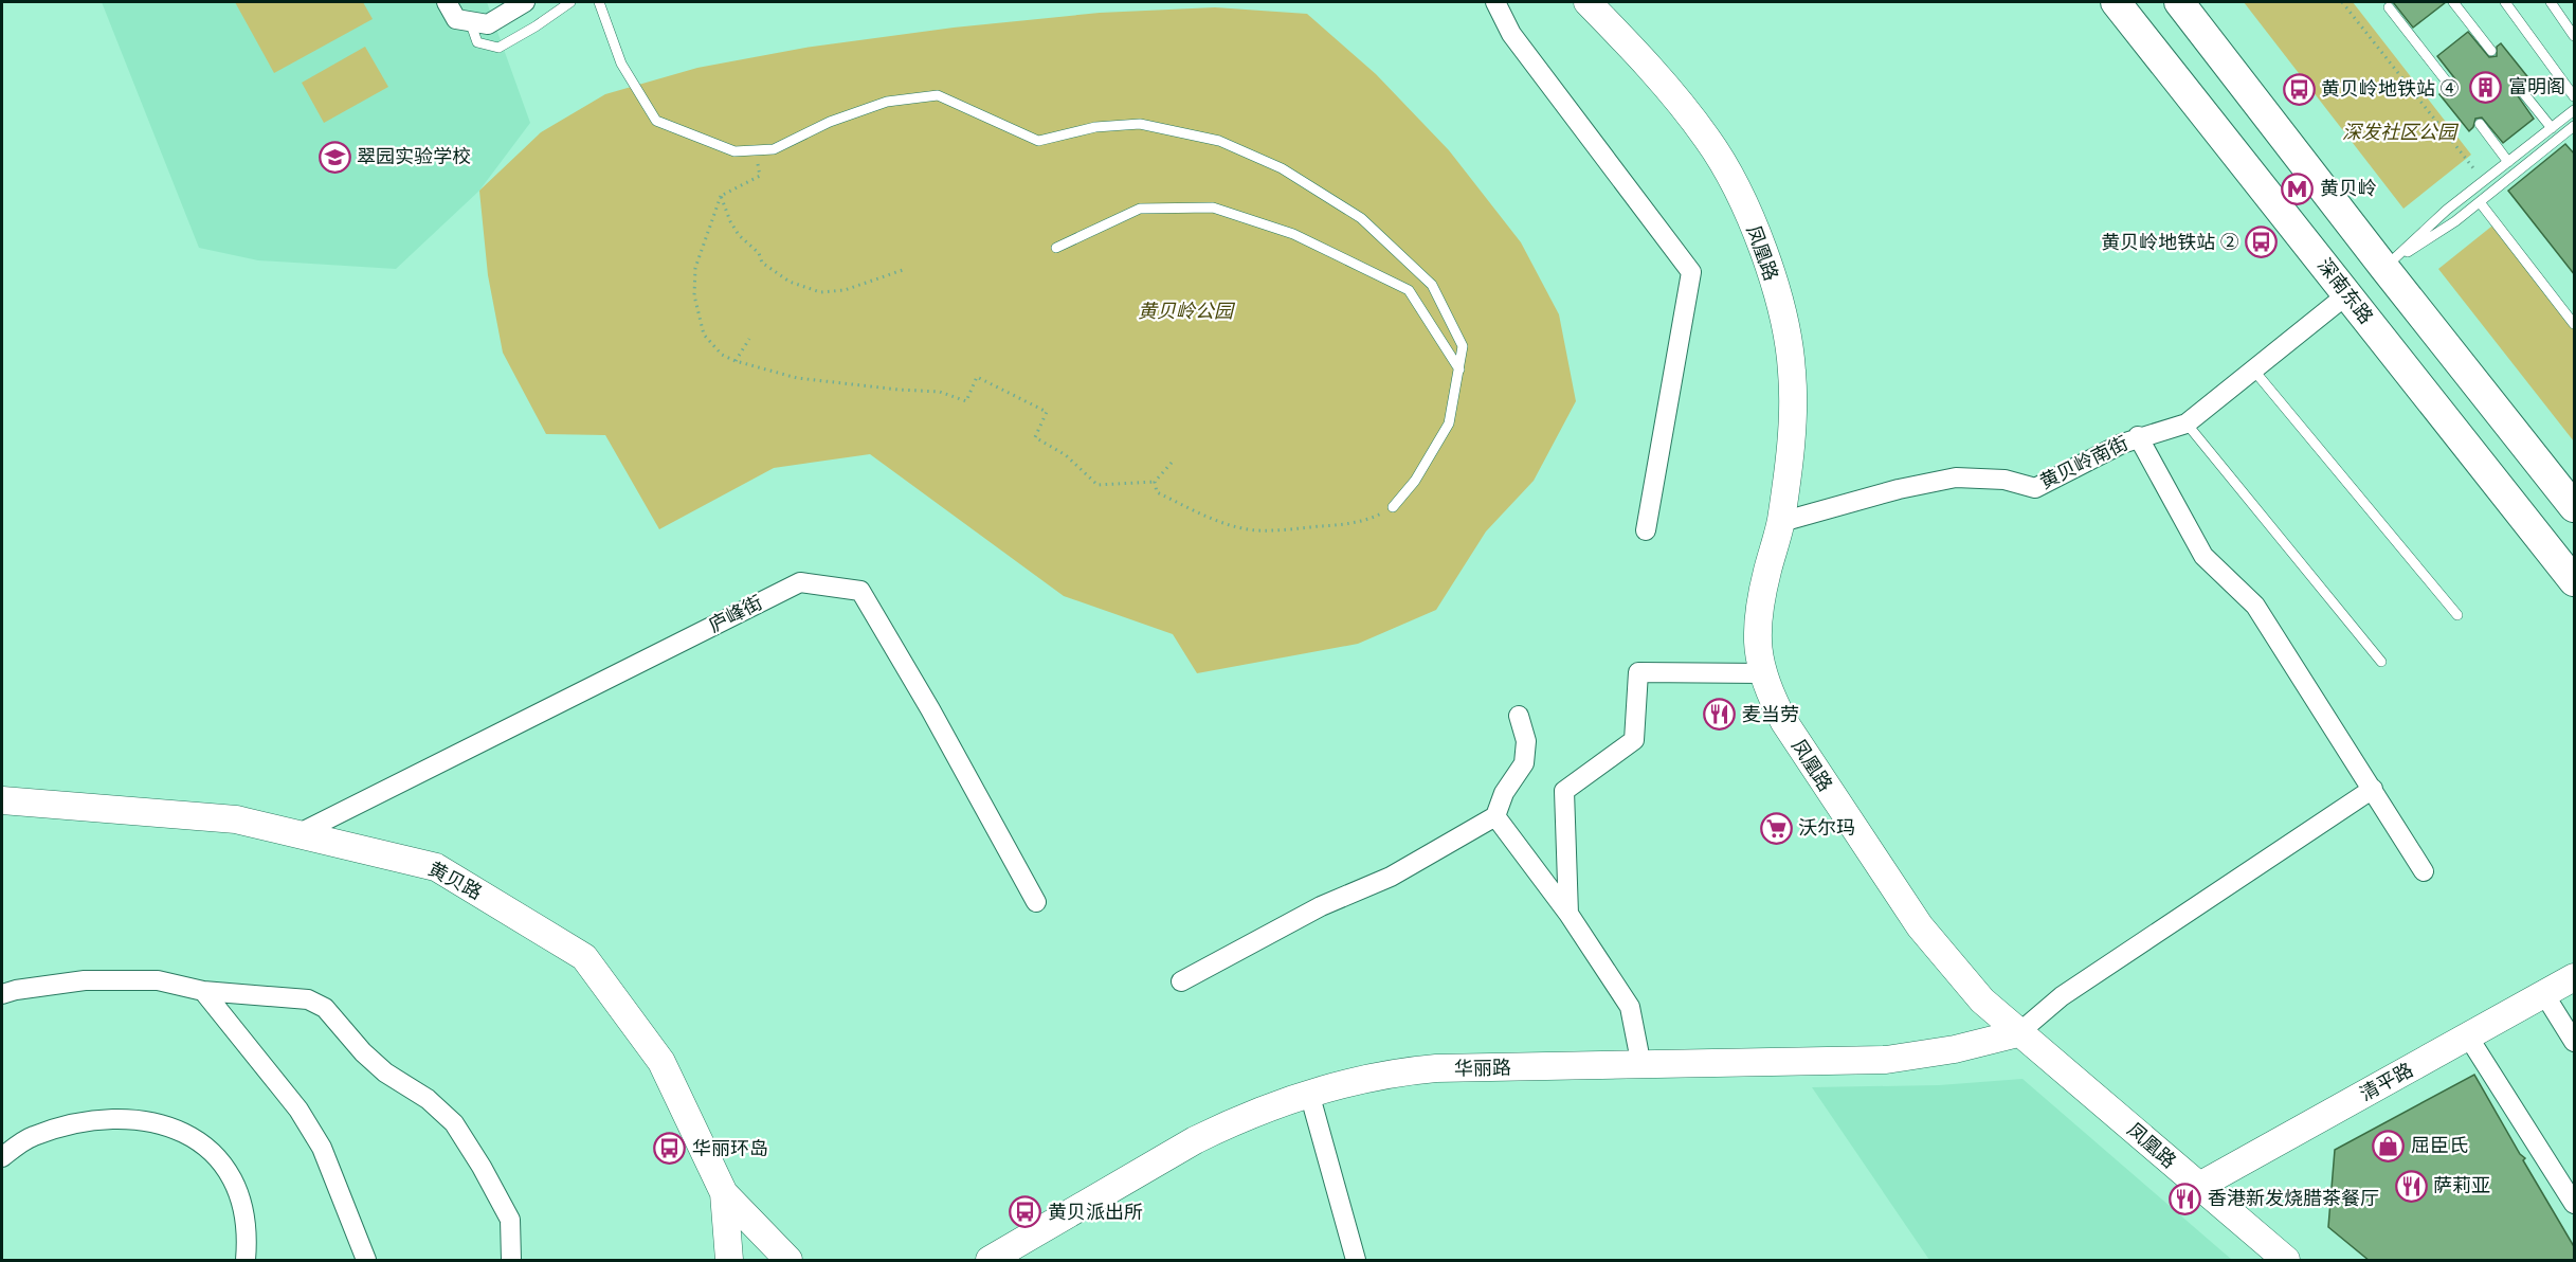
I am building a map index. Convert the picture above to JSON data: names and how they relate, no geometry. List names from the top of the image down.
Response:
{
  "streets": {
    "main road": ["深南东路"],
    "street": [
      "凤凰路",
      "黄贝岭南街",
      "庐峰街",
      "黄贝路",
      "华丽路",
      "清平路"
    ]
  },
  "crossings": [
    ["凤凰路", "黄贝岭南街"],
    ["凤凰路", "华丽路"],
    ["凤凰路", "清平路"],
    ["深南东路", "黄贝岭南街"],
    ["庐峰街", "黄贝路"]
  ],
  "parks": ["深发社区公园", "黄贝岭公园"],
  "places": {
    "building": ["富明阁"],
    "bus stop": [
      "黄贝岭地铁站 ④",
      "黄贝岭地铁站 ②",
      "华丽环岛",
      "黄贝派出所"
    ],
    "school or university": ["翠园实验学校"],
    "metro station": ["黄贝岭"],
    "restaurant": ["麦当劳", "萨莉亚", "香港新发烧腊茶餐厅"],
    "supermarket": ["沃尔玛"],
    "shop": ["屈臣氏"]
  }
}
